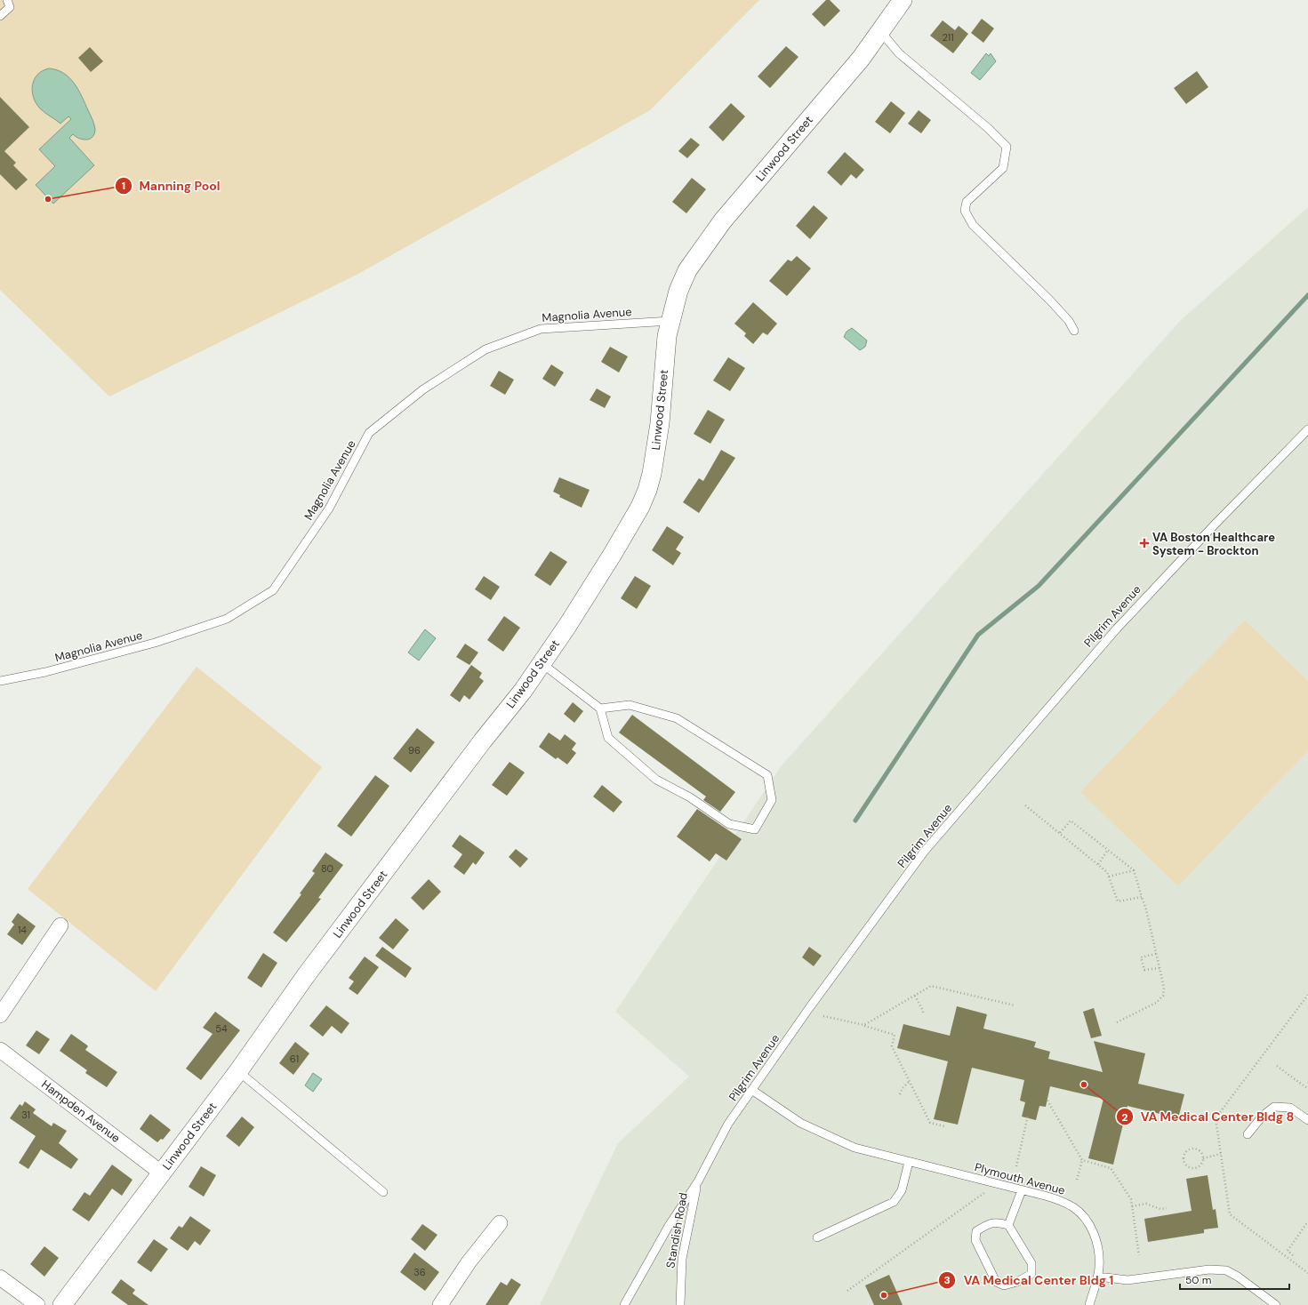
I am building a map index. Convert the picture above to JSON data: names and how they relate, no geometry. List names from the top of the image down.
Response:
{
  "streets": {
    "street": ["Linwood Street", "Hampden Avenue"],
    "lane": [
      "Magnolia Avenue",
      "Pilgrim Avenue",
      "Plymouth Avenue",
      "Standish Road"
    ]
  },
  "crossings": [
    ["Linwood Street", "Magnolia Avenue"],
    ["Linwood Street", "Hampden Avenue"],
    ["Pilgrim Avenue", "Plymouth Avenue"],
    ["Pilgrim Avenue", "Standish Road"]
  ],
  "places": {
    "other": ["Manning Pool", "VA Medical Center Bldg 8", "VA Medical Center Bldg 1"],
    "health": ["VA Boston Healthcare System - Brockton"]
  },
  "house_numbers": [
    "211",
    "96",
    "80",
    "14",
    "54",
    "61",
    "31",
    "36"
  ],
  "scale_bar": "50 m"
}
